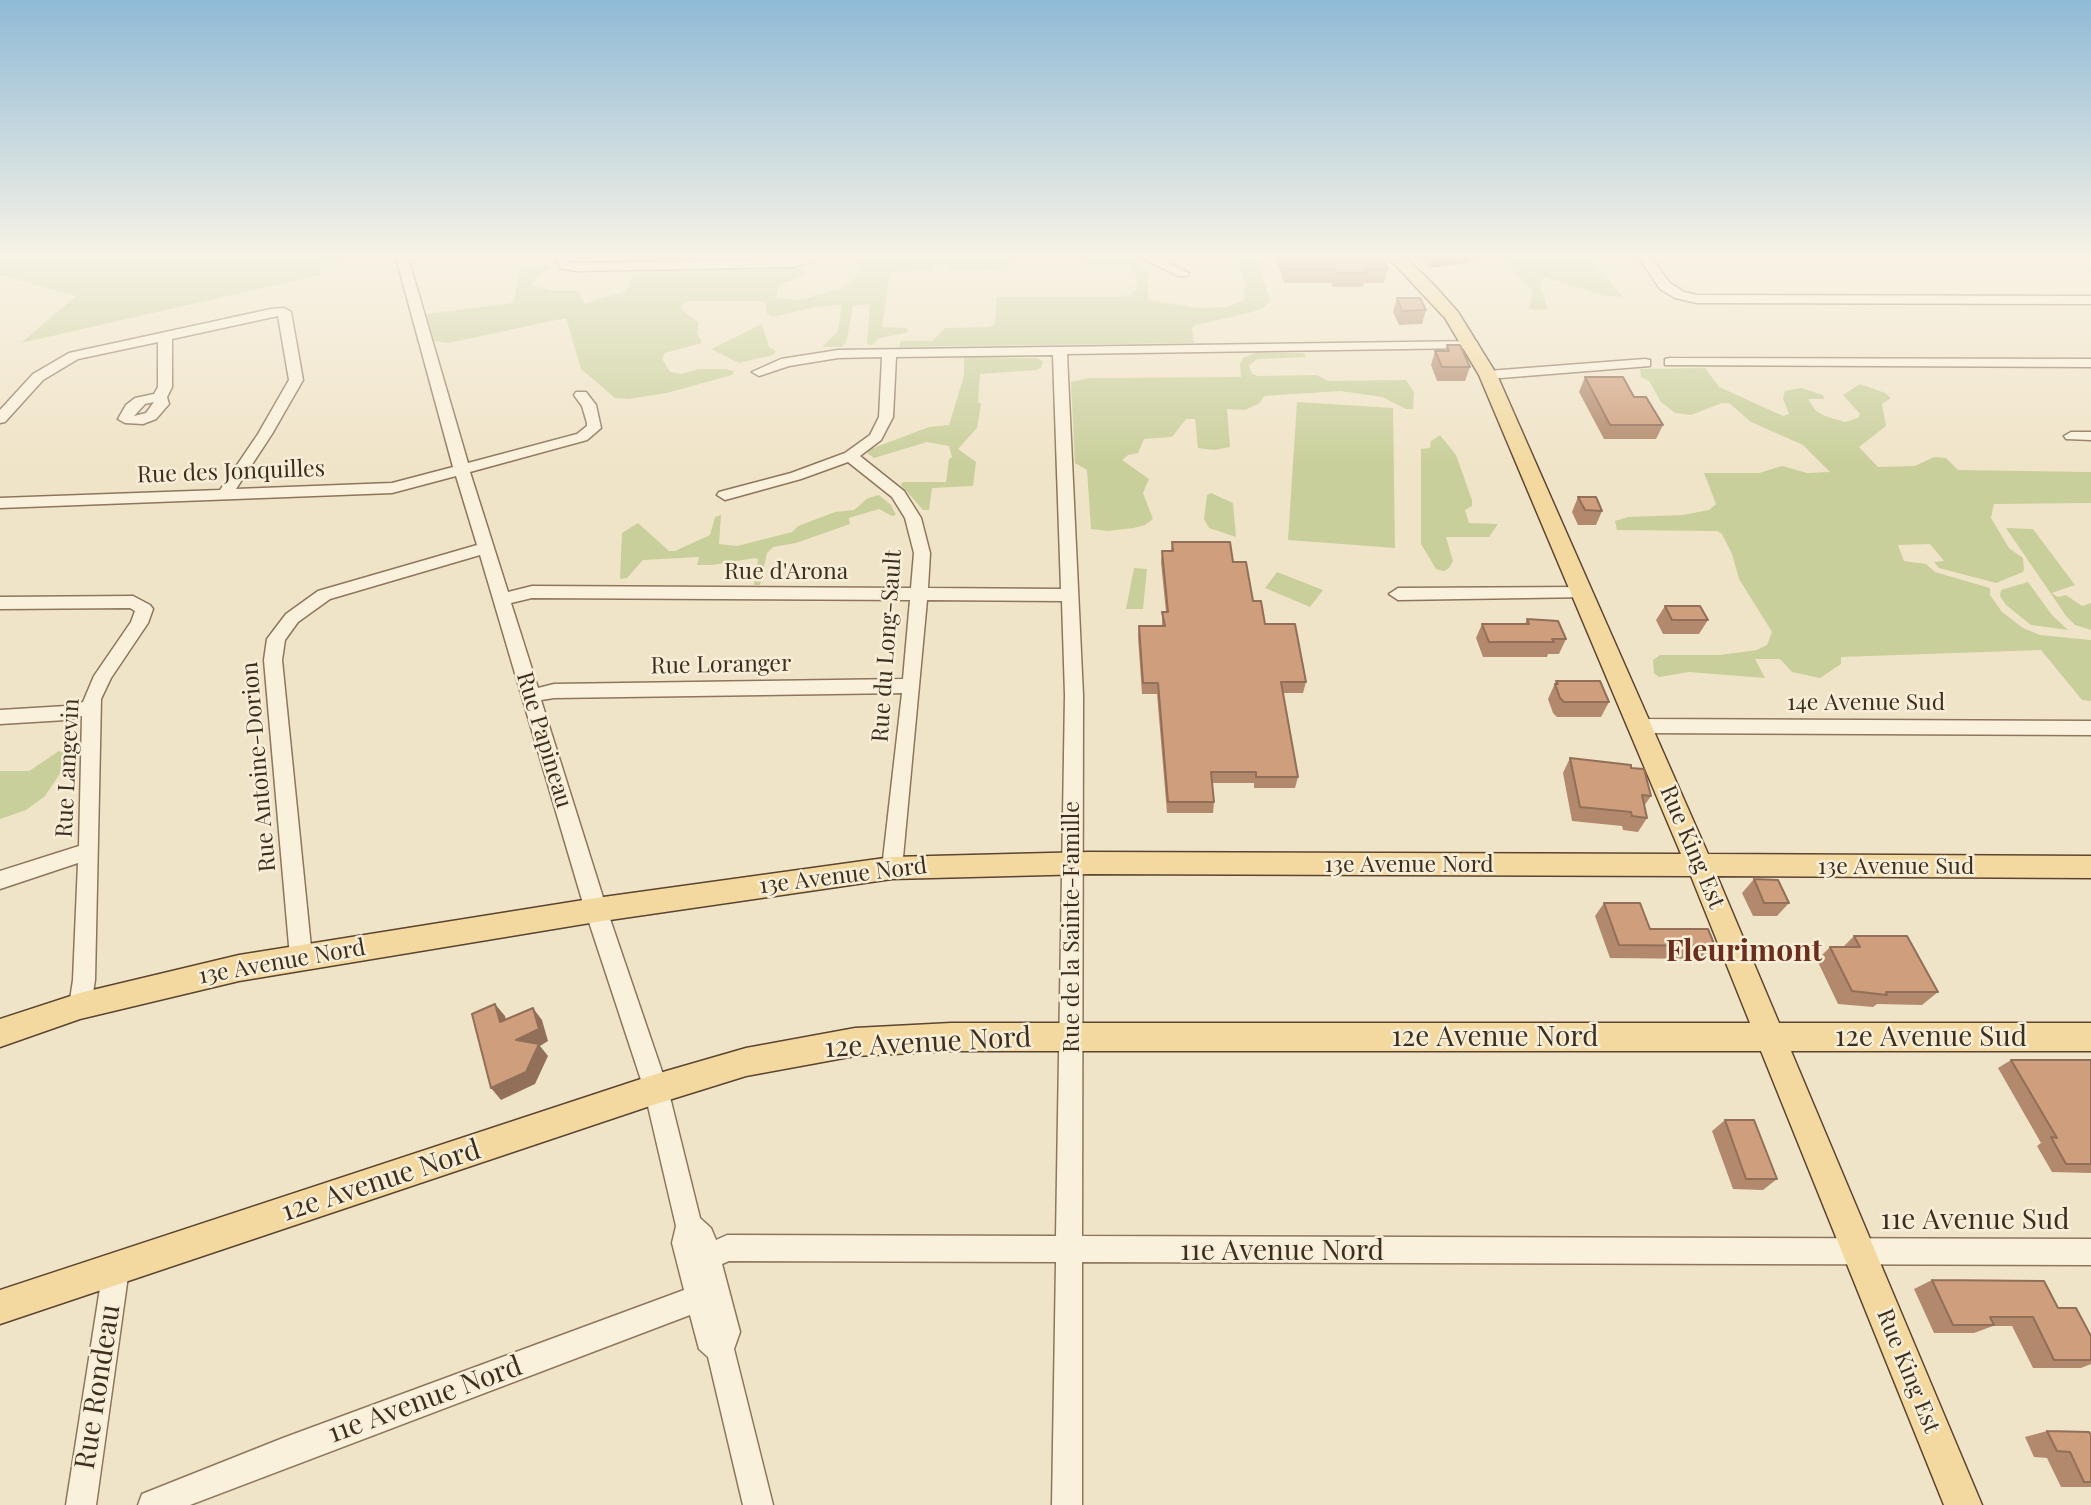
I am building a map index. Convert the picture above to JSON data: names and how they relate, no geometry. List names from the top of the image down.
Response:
{
  "streets": {
    "main road": [
      "Rue King Est",
      "13e Avenue Nord",
      "13e Avenue Sud",
      "12e Avenue Nord",
      "12e Avenue Sud"
    ],
    "street": [
      "Rue des Jonquilles",
      "Rue d'Arona",
      "Rue du Long-Sault",
      "Rue Loranger",
      "14e Avenue Sud",
      "Rue Papineau",
      "Rue Antoine-Dorion",
      "Rue Langevin",
      "Rue de la Sainte-Famille",
      "11e Avenue Sud",
      "11e Avenue Nord",
      "Rue Rondeau"
    ]
  },
  "crossings": [
    ["Rue des Jonquilles", "Rue Papineau"],
    ["Rue d'Arona", "Rue du Long-Sault"],
    ["Rue d'Arona", "Rue Papineau"],
    ["Rue d'Arona", "Rue de la Sainte-Famille"],
    ["Rue du Long-Sault", "Rue Loranger"],
    ["Rue du Long-Sault", "13e Avenue Nord"],
    ["Rue Loranger", "Rue Papineau"],
    ["14e Avenue Sud", "Rue King Est"],
    ["Rue Papineau", "Rue Antoine-Dorion"],
    ["Rue Papineau", "13e Avenue Nord"],
    ["Rue Papineau", "12e Avenue Nord"],
    ["Rue Papineau", "11e Avenue Nord"],
    ["Rue Antoine-Dorion", "13e Avenue Nord"],
    ["Rue Langevin", "13e Avenue Nord"],
    ["Rue King Est", "13e Avenue Nord"],
    ["Rue King Est", "13e Avenue Sud"],
    ["Rue King Est", "12e Avenue Nord"],
    ["Rue King Est", "12e Avenue Sud"],
    ["Rue King Est", "11e Avenue Sud"],
    ["Rue King Est", "11e Avenue Nord"],
    ["13e Avenue Nord", "13e Avenue Sud"],
    ["13e Avenue Nord", "Rue de la Sainte-Famille"],
    ["Rue de la Sainte-Famille", "12e Avenue Nord"],
    ["Rue de la Sainte-Famille", "11e Avenue Nord"],
    ["12e Avenue Nord", "12e Avenue Sud"],
    ["12e Avenue Nord", "Rue Rondeau"],
    ["11e Avenue Sud", "11e Avenue Nord"]
  ],
  "districts": ["Fleurimont"]
}
